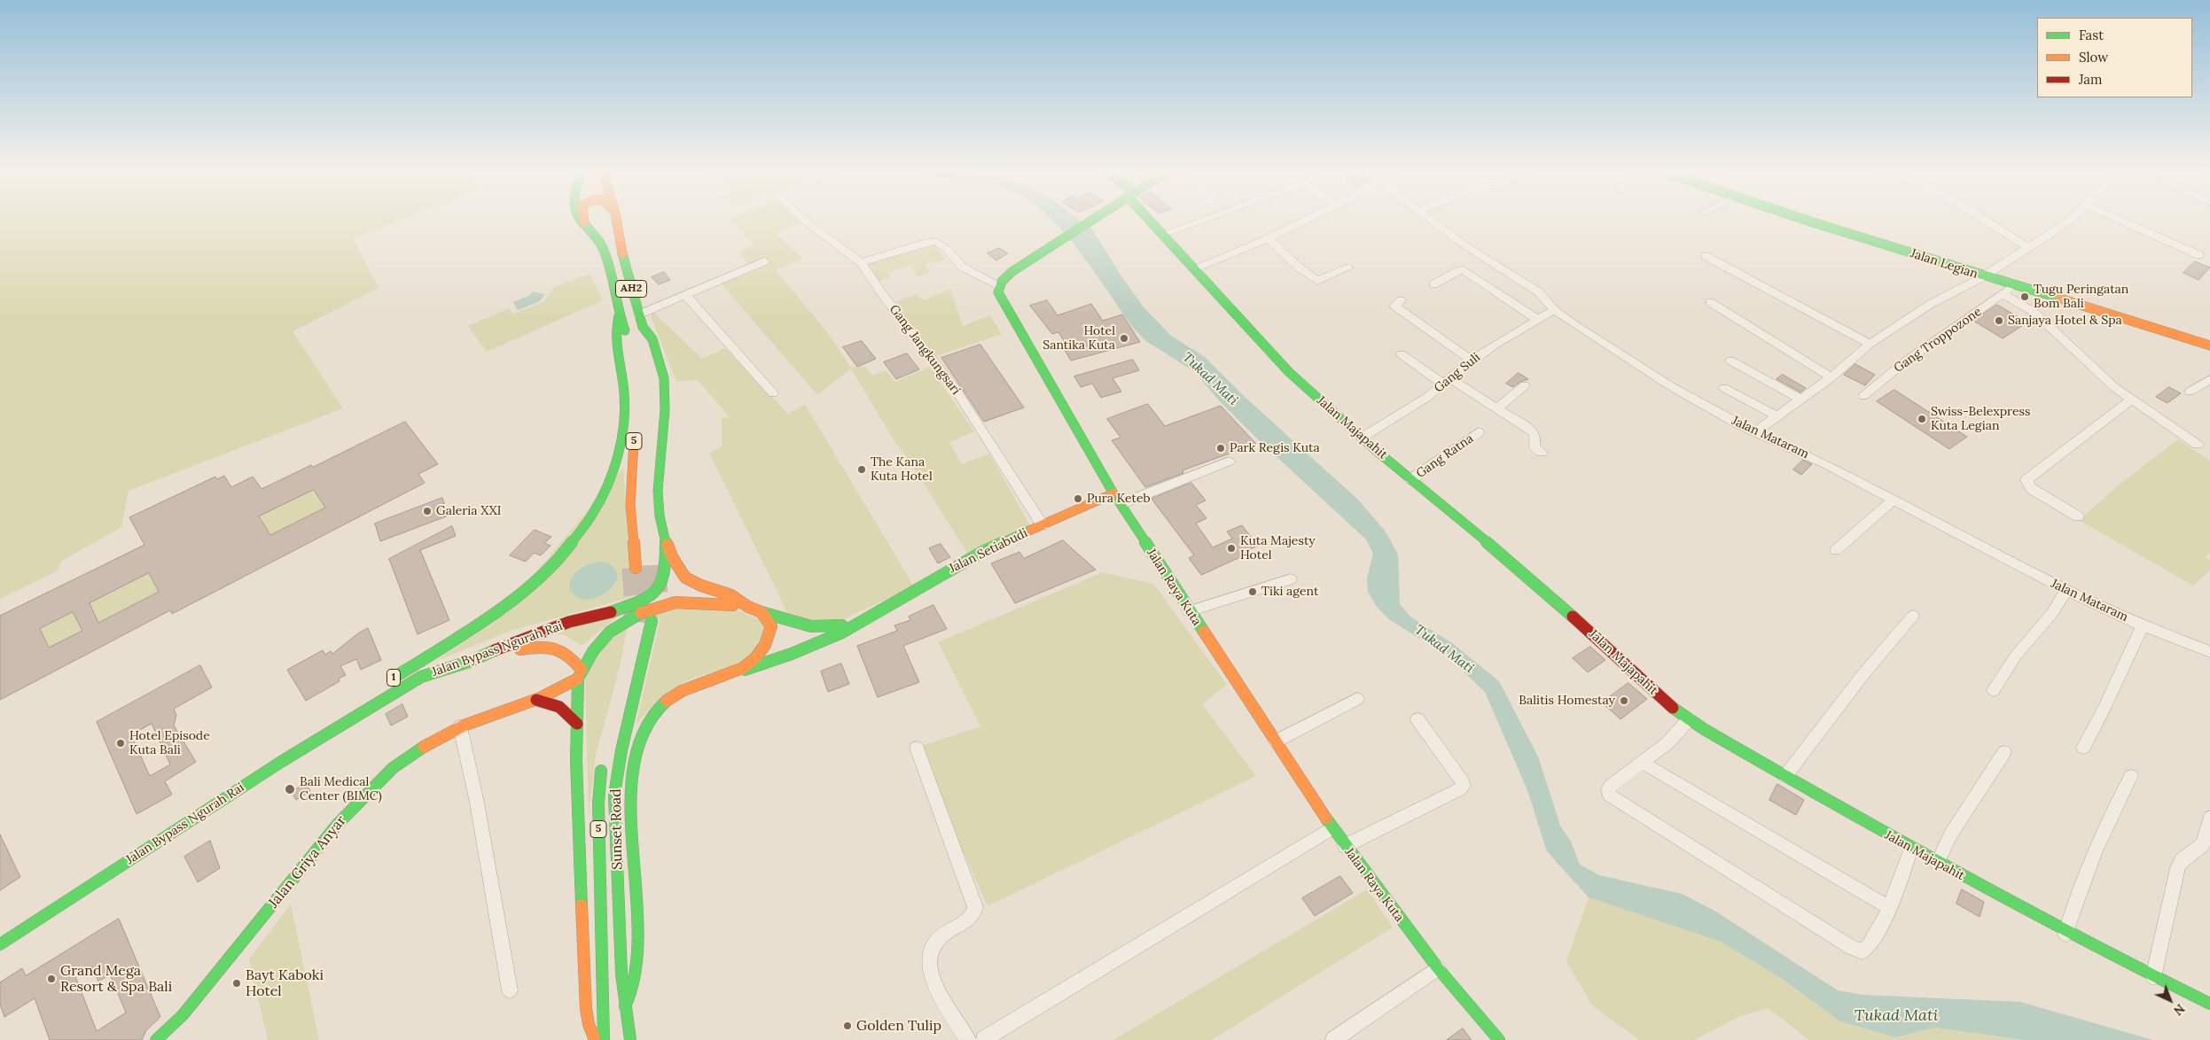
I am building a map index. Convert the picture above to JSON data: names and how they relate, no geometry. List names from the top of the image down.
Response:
{
  "streets": {
    "main road": [
      "Jalan Legian",
      "AH2",
      "Jalan Majapahit",
      "5",
      "Jalan Setiabudi",
      "Jalan Raya Kuta",
      "Jalan Bypass Ngurah Rai",
      "1",
      "Sunset Road",
      "Jalan Griya Anyar"
    ],
    "street": [
      "Gang Troppozone",
      "Gang Jangkungsari",
      "Gang Suli",
      "Jalan Mataram",
      "Gang Ratna"
    ]
  },
  "crossings": [
    ["Jalan Legian", "Gang Troppozone"],
    ["Gang Jangkungsari", "Jalan Setiabudi"],
    ["Gang Suli", "Jalan Majapahit"],
    ["Gang Suli", "Jalan Mataram"],
    ["Jalan Majapahit", "Gang Ratna"],
    ["Jalan Setiabudi", "Jalan Raya Kuta"]
  ],
  "water": ["Tukad Mati"],
  "places": [
    "Tugu Peringatan Bom Bali",
    "Sanjaya Hotel & Spa",
    "Hotel Santika Kuta",
    "Swiss-Belexpress Kuta Legian",
    "Park Regis Kuta",
    "The Kana Kuta Hotel",
    "Pura Keteb",
    "Galeria XXI",
    "Kuta Majesty Hotel",
    "Tiki agent",
    "Balitis Homestay",
    "Hotel Episode Kuta Bali",
    "Bali Medical Center (BIMC)",
    "Grand Mega Resort & Spa Bali",
    "Bayt Kaboki Hotel",
    "Golden Tulip"
  ],
  "legend": ["Fast", "Slow", "Jam"],
  "north": "bottom right"
}
